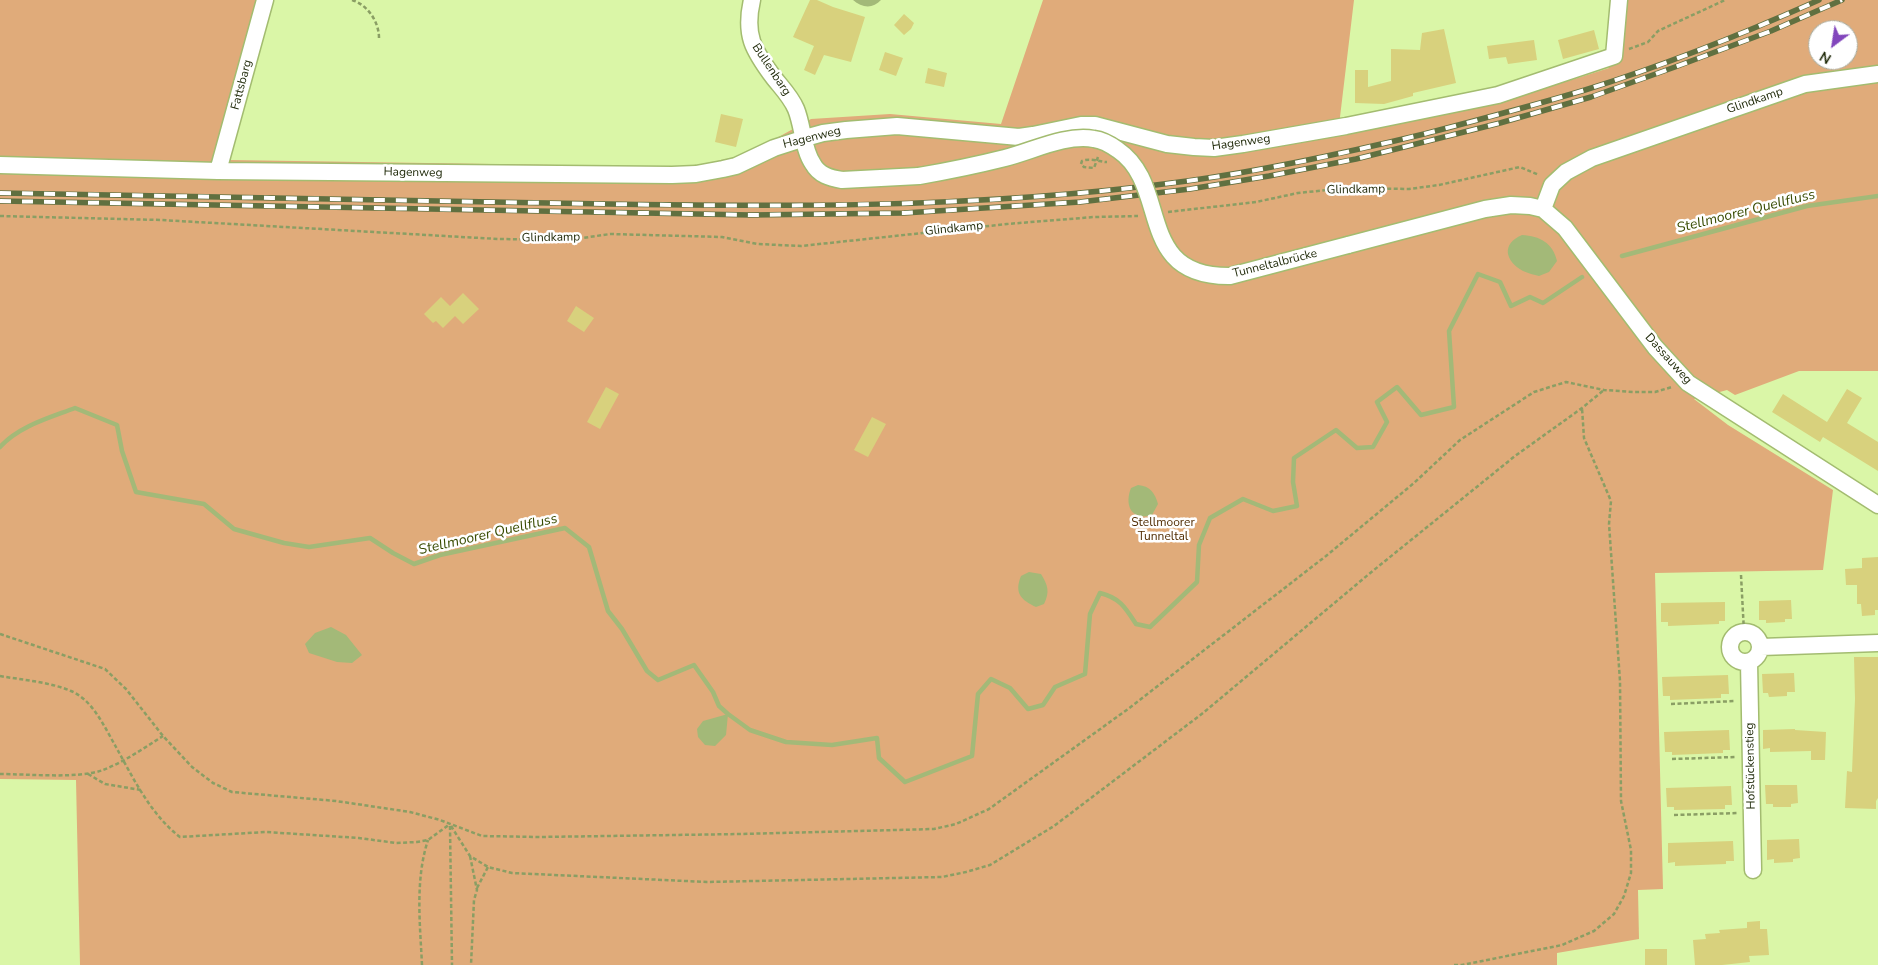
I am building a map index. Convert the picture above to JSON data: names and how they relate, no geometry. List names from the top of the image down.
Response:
{
  "streets": {
    "street": [
      "Bullenbarg",
      "Fattsbarg",
      "Glindkamp",
      "Hagenweg",
      "Tunneltalbrücke",
      "Dassauweg",
      "Hofstückenstieg"
    ]
  },
  "crossings": [
    ["Bullenbarg", "Hagenweg"],
    ["Bullenbarg", "Tunneltalbrücke"],
    ["Fattsbarg", "Hagenweg"],
    ["Glindkamp", "Tunneltalbrücke"],
    ["Glindkamp", "Dassauweg"],
    ["Hagenweg", "Tunneltalbrücke"],
    ["Tunneltalbrücke", "Dassauweg"]
  ],
  "water": ["Stellmoorer Quellfluss"],
  "parks": ["Stellmoorer Tunneltal"],
  "north": "bottom left"
}
